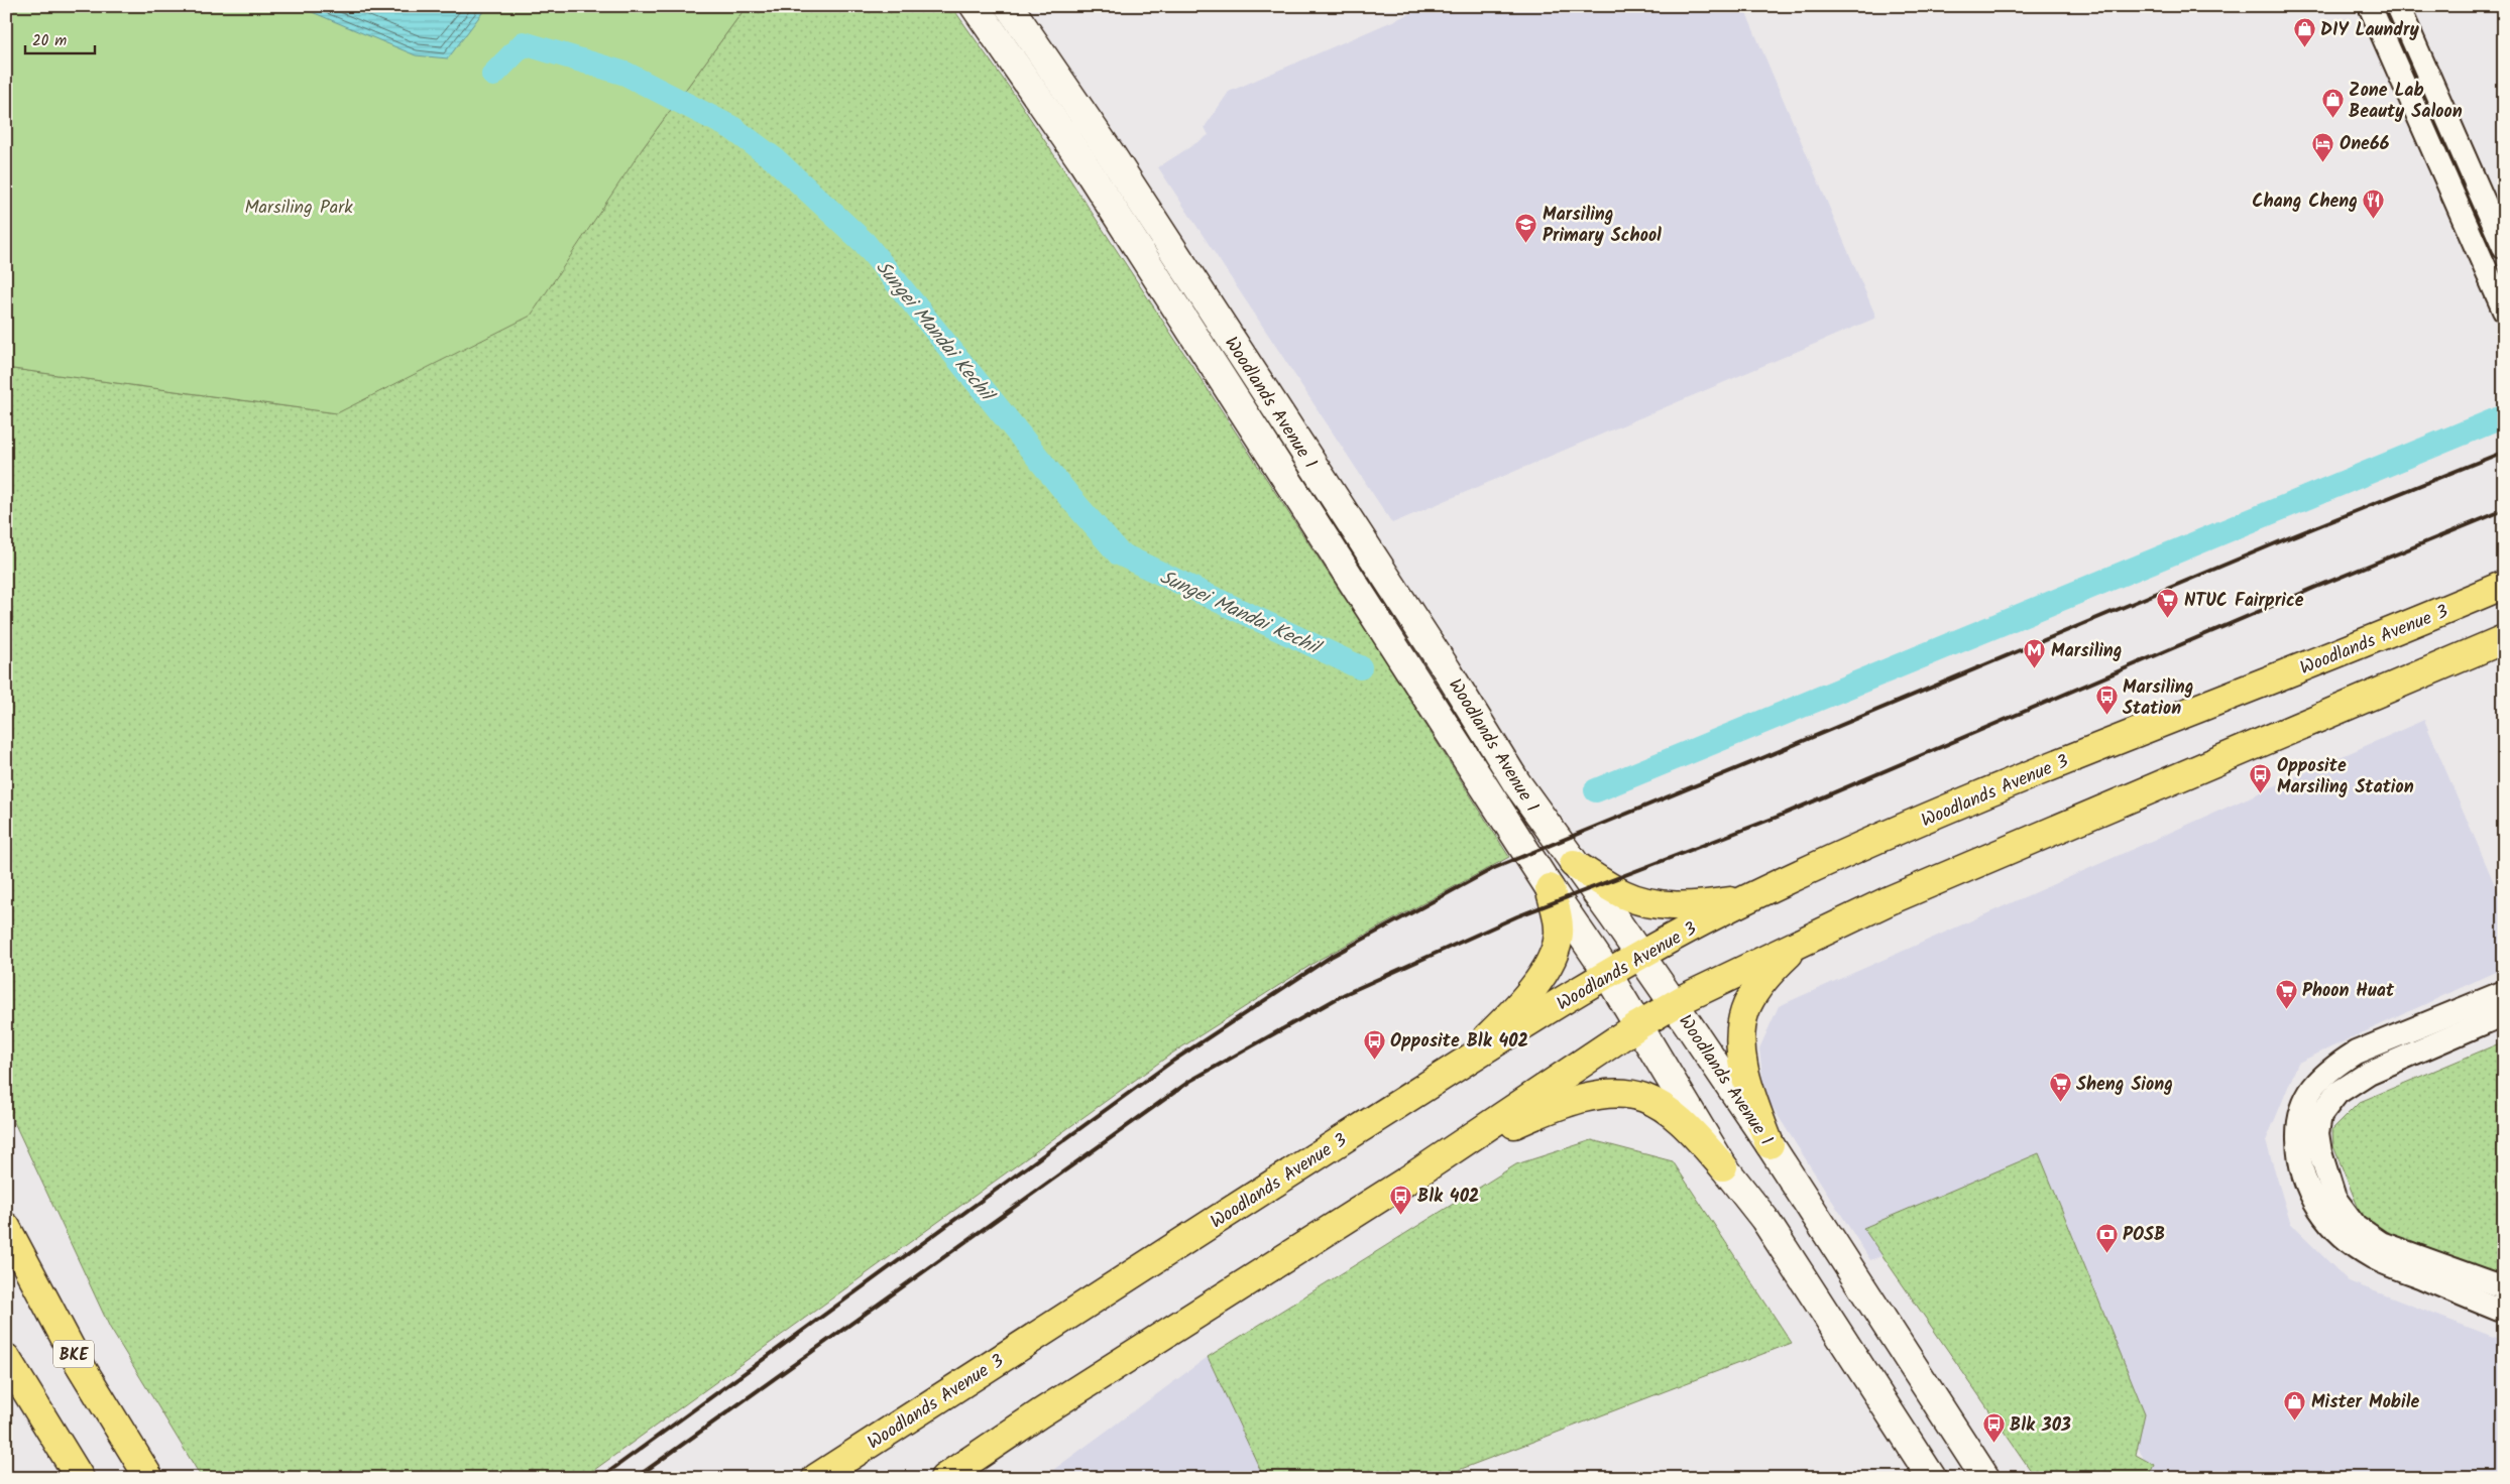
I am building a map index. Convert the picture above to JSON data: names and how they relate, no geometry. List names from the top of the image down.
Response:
{
  "streets": {
    "main road": ["Woodlands Avenue 1", "Woodlands Avenue 3", "BKE"]
  },
  "crossings": [
    ["Woodlands Avenue 1", "Woodlands Avenue 3"]
  ],
  "water": ["Sungei Mandai Kechil"],
  "parks": ["Marsiling Park"],
  "places": {
    "shop": ["DIY Laundry", "Zone Lab Beauty Saloon", "Mister Mobile"],
    "hotel": ["One66"],
    "restaurant": ["Chang Cheng"],
    "school or university": ["Marsiling Primary School"],
    "supermarket": ["NTUC Fairprice", "Phoon Huat", "Sheng Siong"],
    "metro station": ["Marsiling"],
    "bus stop": [
      "Marsiling Station",
      "Opposite Marsiling Station",
      "Opposite Blk 402",
      "Blk 402",
      "Blk 303"
    ],
    "bank": ["POSB"]
  },
  "scale_bar": "20 m"
}
